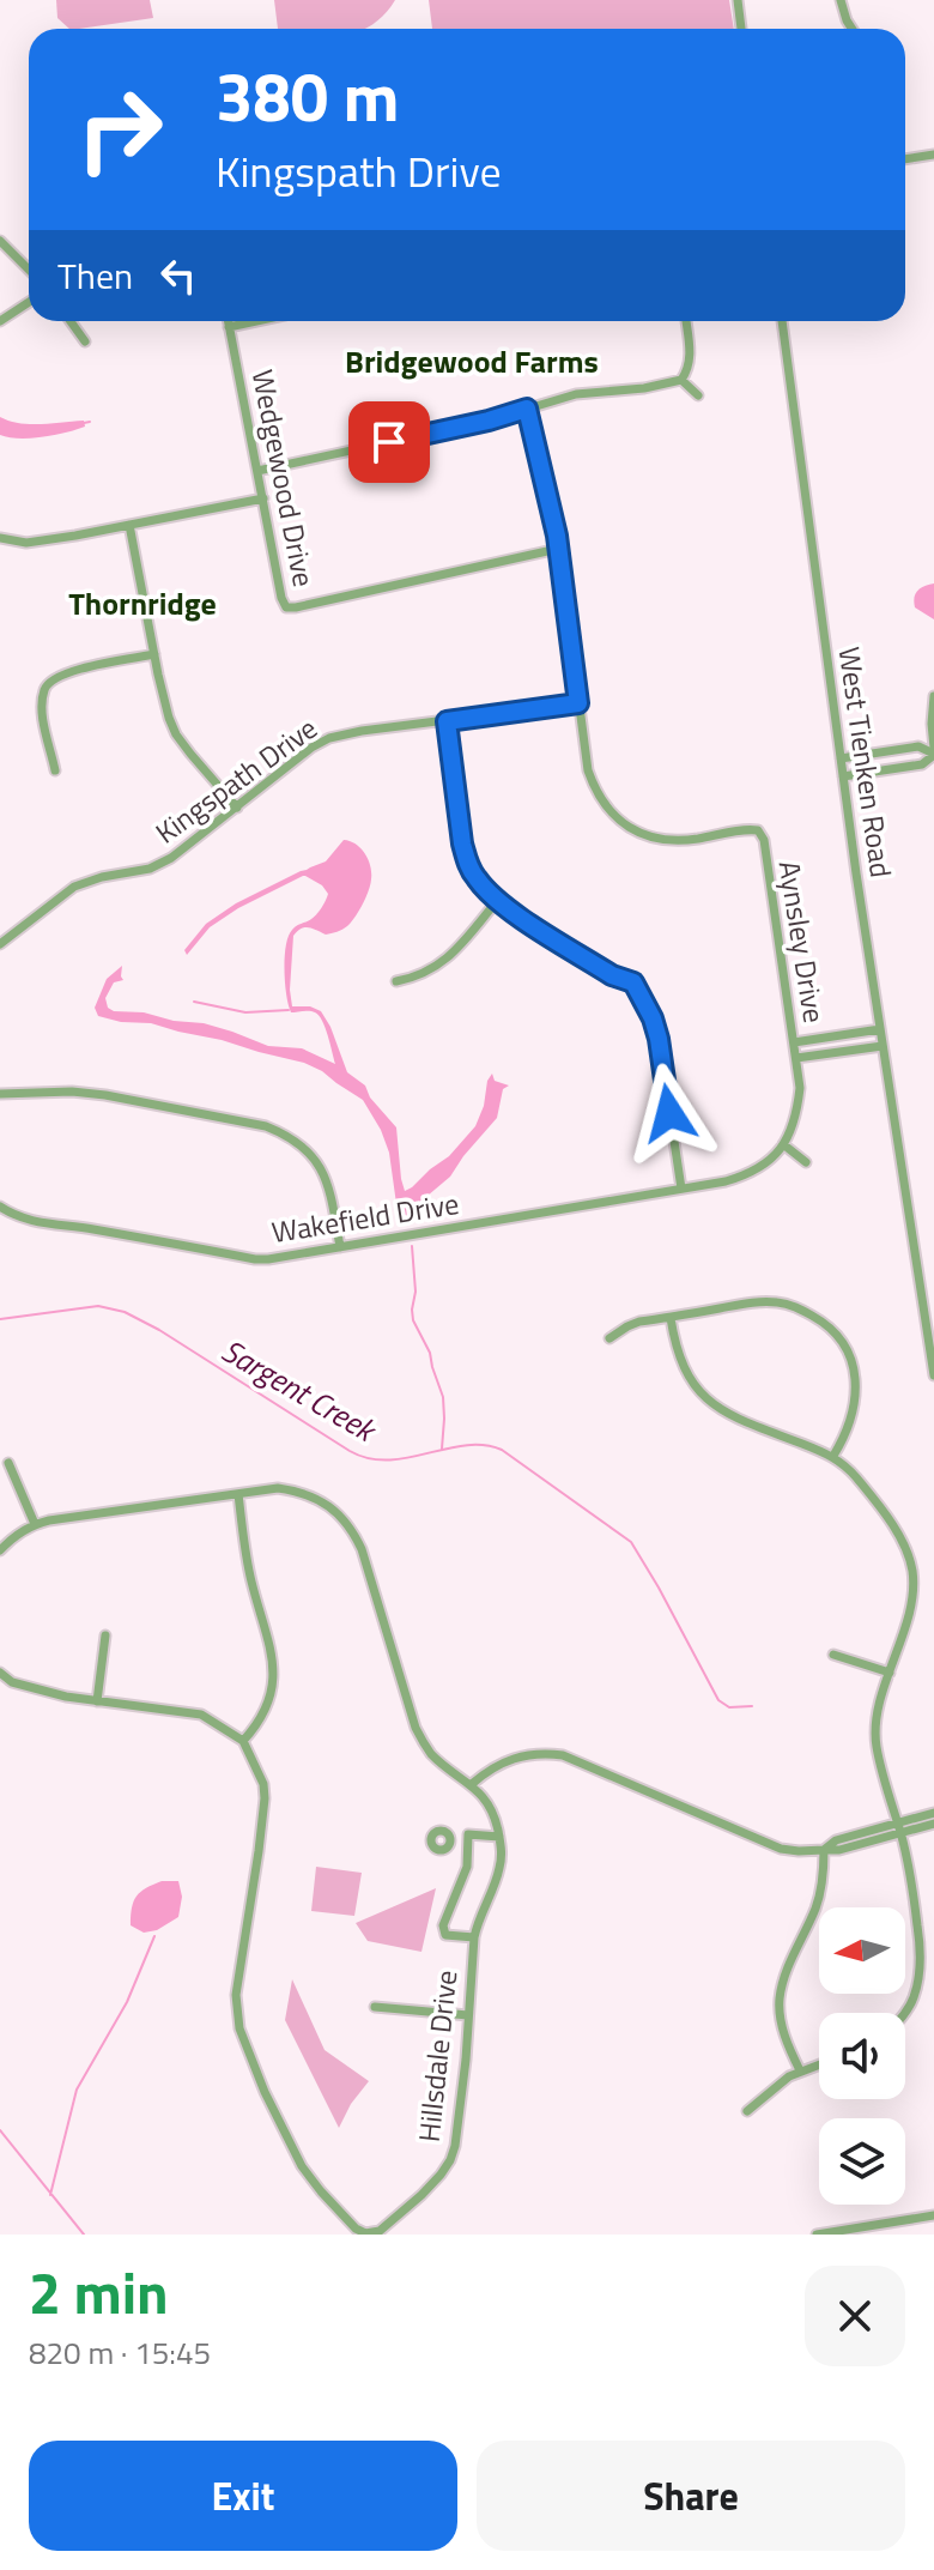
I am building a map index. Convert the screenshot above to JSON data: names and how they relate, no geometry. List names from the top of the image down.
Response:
{
  "streets": {
    "street": [
      "Wedgewood Drive",
      "West Tienken Road",
      "Kingspath Drive",
      "Aynsley Drive",
      "Wakefield Drive",
      "Hillsdale Drive"
    ]
  },
  "crossings": [
    ["Wedgewood Drive", "Aynsley Drive"],
    ["Kingspath Drive", "Aynsley Drive"],
    ["Aynsley Drive", "Wakefield Drive"]
  ],
  "districts": ["Bridgewood Farms", "Thornridge"],
  "water": ["Sargent Creek"],
  "north": "left",
  "page": {
    "turn": ["380 m", "Kingspath Drive"],
    "then": "Then",
    "heading": ["2 min", "820 m · 15:45"],
    "buttons": ["Exit", "Share"]
  }
}
